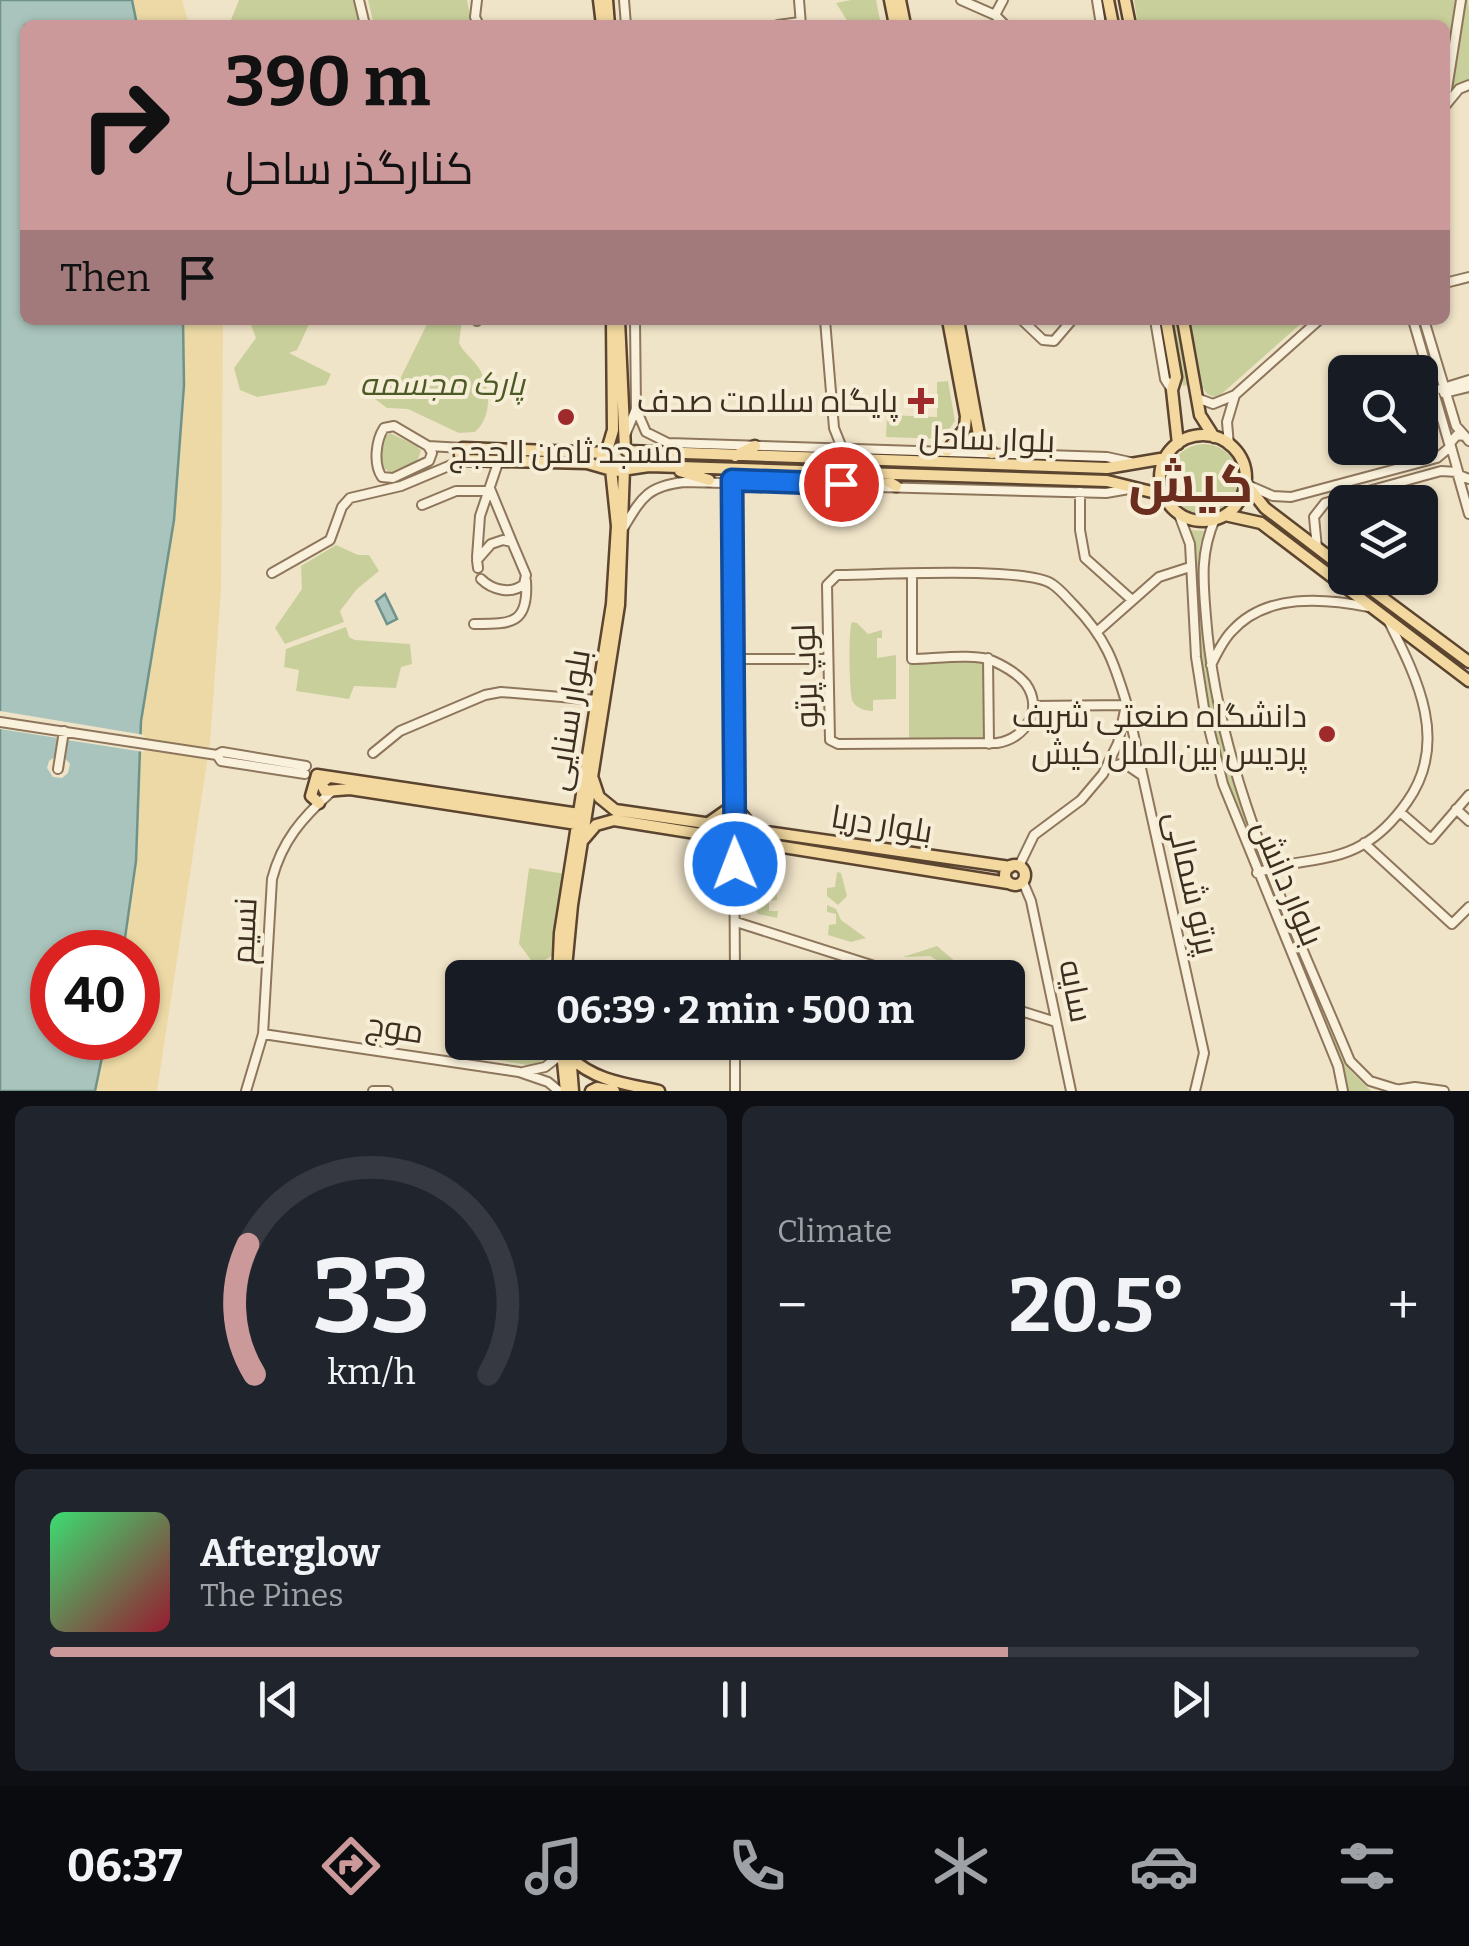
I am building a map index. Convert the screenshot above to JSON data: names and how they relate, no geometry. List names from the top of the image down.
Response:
{
  "streets": {
    "main road": ["بلوار ساحل", "بلوار سنایی", "بلوار دریا"],
    "street": [
      "لوپ پرتو",
      "پرتو شمالی",
      "بلوار دانش",
      "نسیم",
      "سایه",
      "موج"
    ]
  },
  "crossings": [
    ["بلوار ساحل", "بلوار سنایی"],
    ["بلوار ساحل", "بلوار دانش"],
    ["بلوار سنایی", "بلوار دریا"],
    ["بلوار دریا", "سایه"],
    ["نسیم", "موج"]
  ],
  "districts": ["كيش"],
  "parks": ["پارک مجسمه"],
  "places": {
    "health": ["پایگاه سلامت صدف"],
    "other": ["مسجد ثامن الحجج", "دانشگاه صنعتی شریف پردیس بین‌الملل کیش"]
  },
  "page": {
    "turn": ["390 m", "کنارگذر ساحل"],
    "then": "Then",
    "limit": "40",
    "trip": "06:39 · 2 min · 500 m",
    "tile": "Climate",
    "heat": ["−", "20.5°", "+"],
    "song": ["Afterglow", "The Pines"],
    "tabs": "06:37",
    "gauge": ["33", "km/h"]
  }
}
